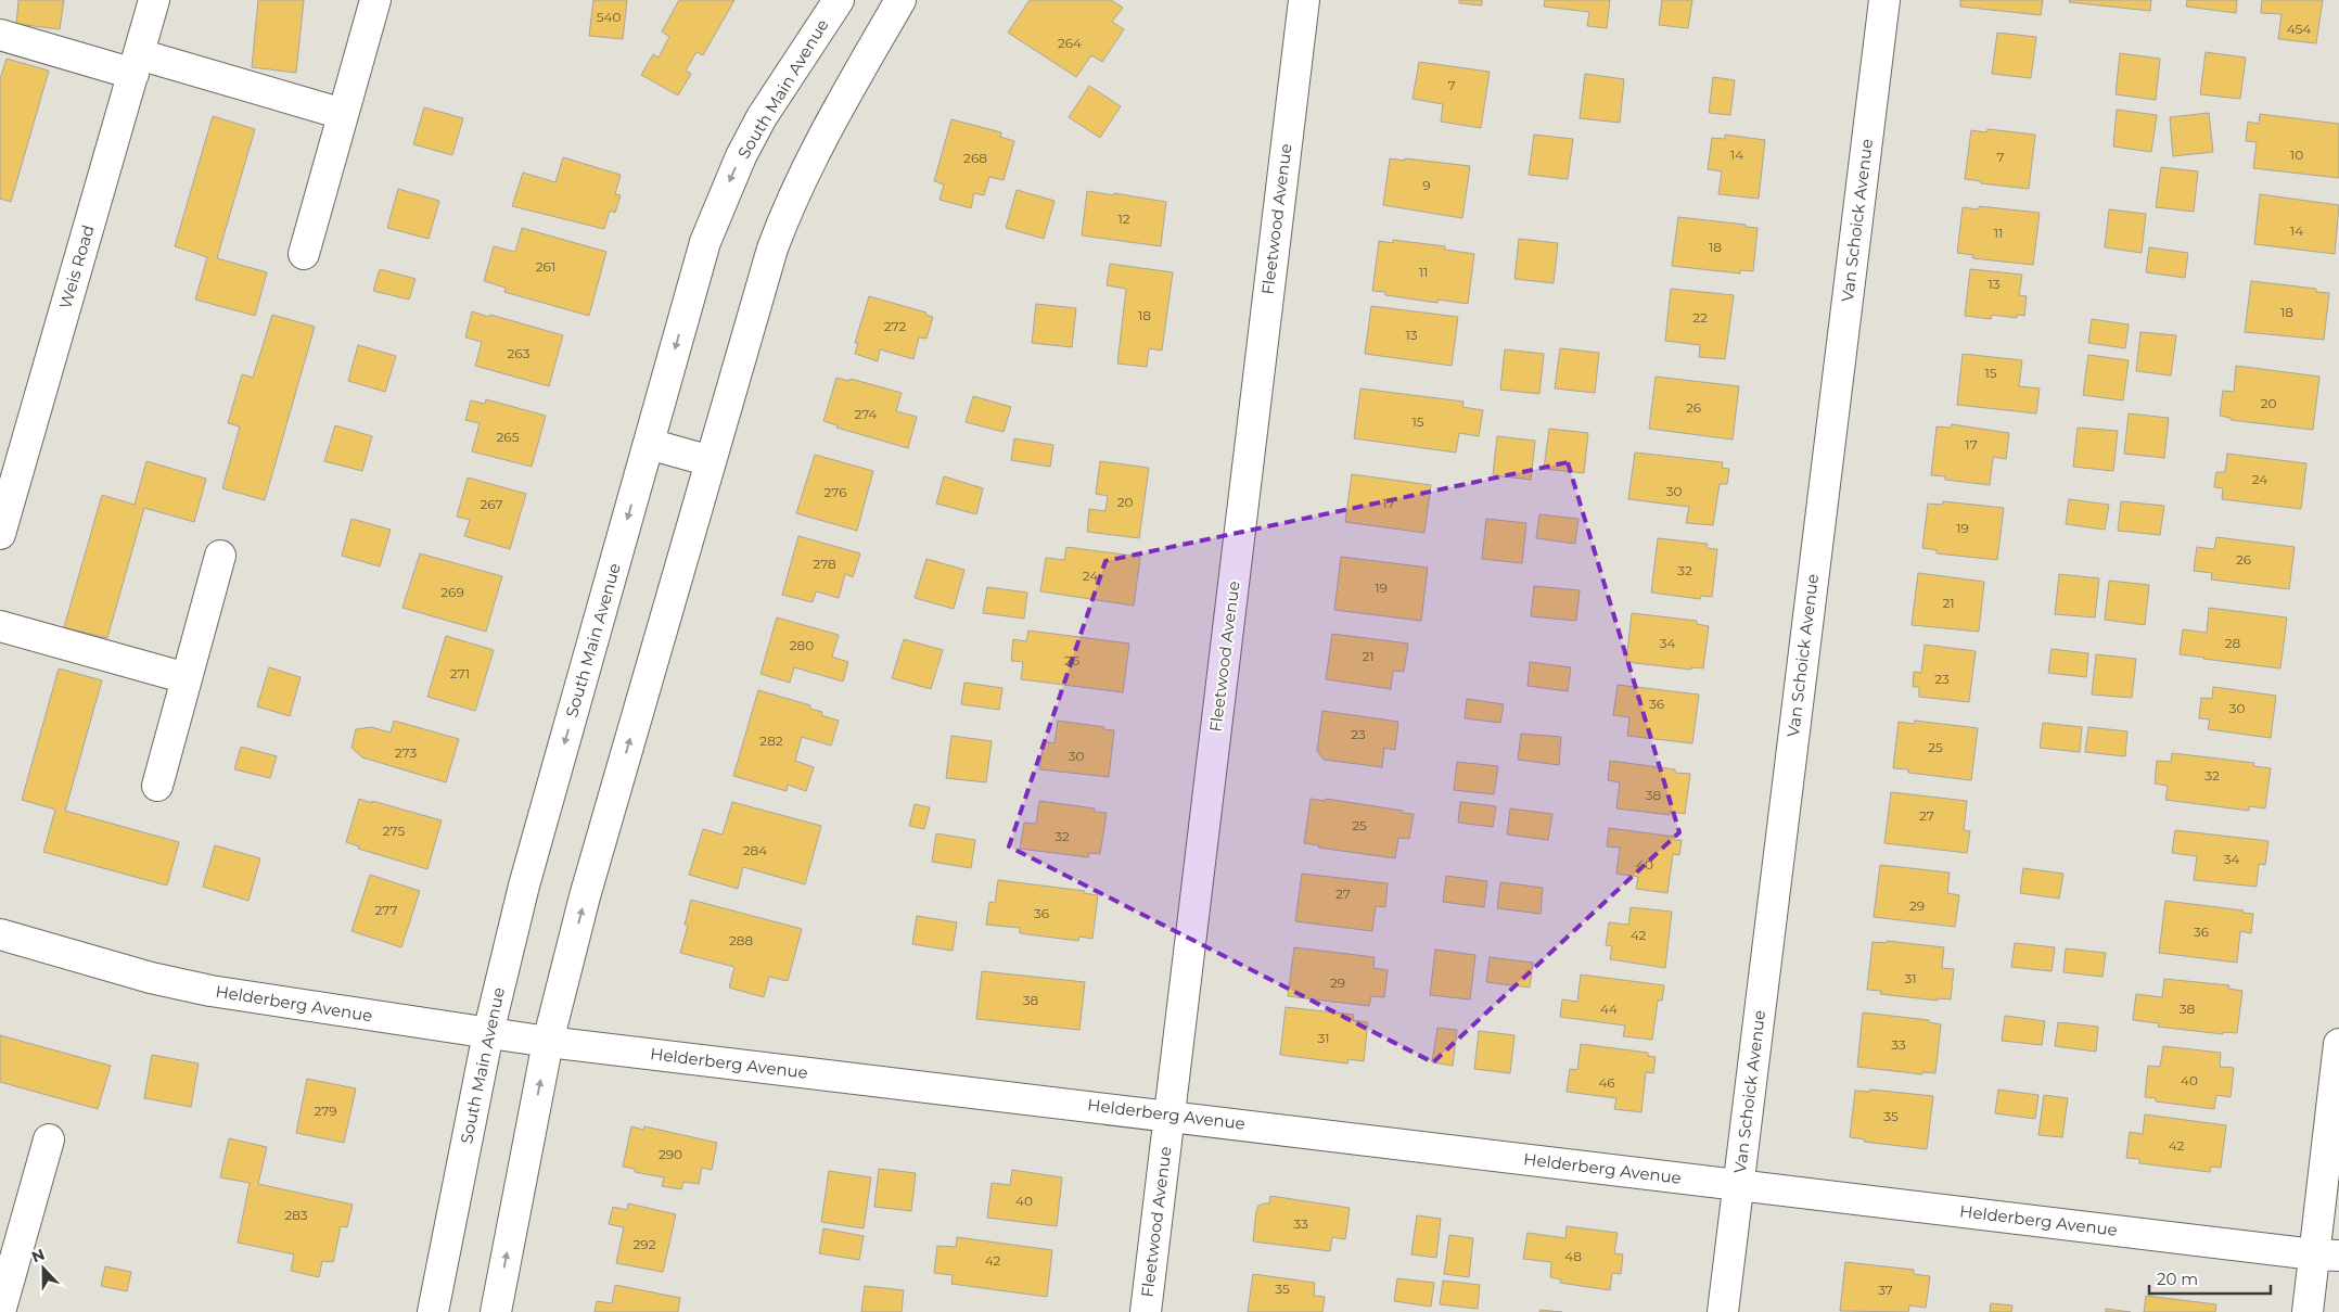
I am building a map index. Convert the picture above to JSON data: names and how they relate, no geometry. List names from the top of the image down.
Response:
{
  "streets": {
    "street": [
      "South Main Avenue",
      "Fleetwood Avenue",
      "Van Schoick Avenue",
      "Weis Road",
      "Helderberg Avenue"
    ]
  },
  "crossings": [
    ["South Main Avenue", "Helderberg Avenue"],
    ["Fleetwood Avenue", "Helderberg Avenue"],
    ["Van Schoick Avenue", "Helderberg Avenue"]
  ],
  "house_numbers": [
    "540",
    "454",
    "264",
    "7",
    "14",
    "10",
    "7",
    "268",
    "9",
    "12",
    "14",
    "11",
    "18",
    "261",
    "11",
    "13",
    "18",
    "18",
    "22",
    "272",
    "13",
    "263",
    "15",
    "20",
    "26",
    "274",
    "15",
    "265",
    "17",
    "24",
    "30",
    "276",
    "20",
    "17",
    "267",
    "19",
    "26",
    "278",
    "32",
    "24",
    "19",
    "269",
    "21",
    "34",
    "28",
    "280",
    "21",
    "26",
    "271",
    "23",
    "36",
    "30",
    "23",
    "282",
    "25",
    "273",
    "30",
    "32",
    "38",
    "27",
    "25",
    "275",
    "32",
    "284",
    "34",
    "40",
    "27",
    "29",
    "277",
    "36",
    "36",
    "42",
    "288",
    "31",
    "29",
    "38",
    "44",
    "38",
    "31",
    "33",
    "40",
    "46",
    "279",
    "35",
    "42",
    "290",
    "40",
    "283",
    "33",
    "292",
    "48",
    "42",
    "35",
    "37"
  ],
  "scale_bar": "20 m",
  "north": "top"
}
